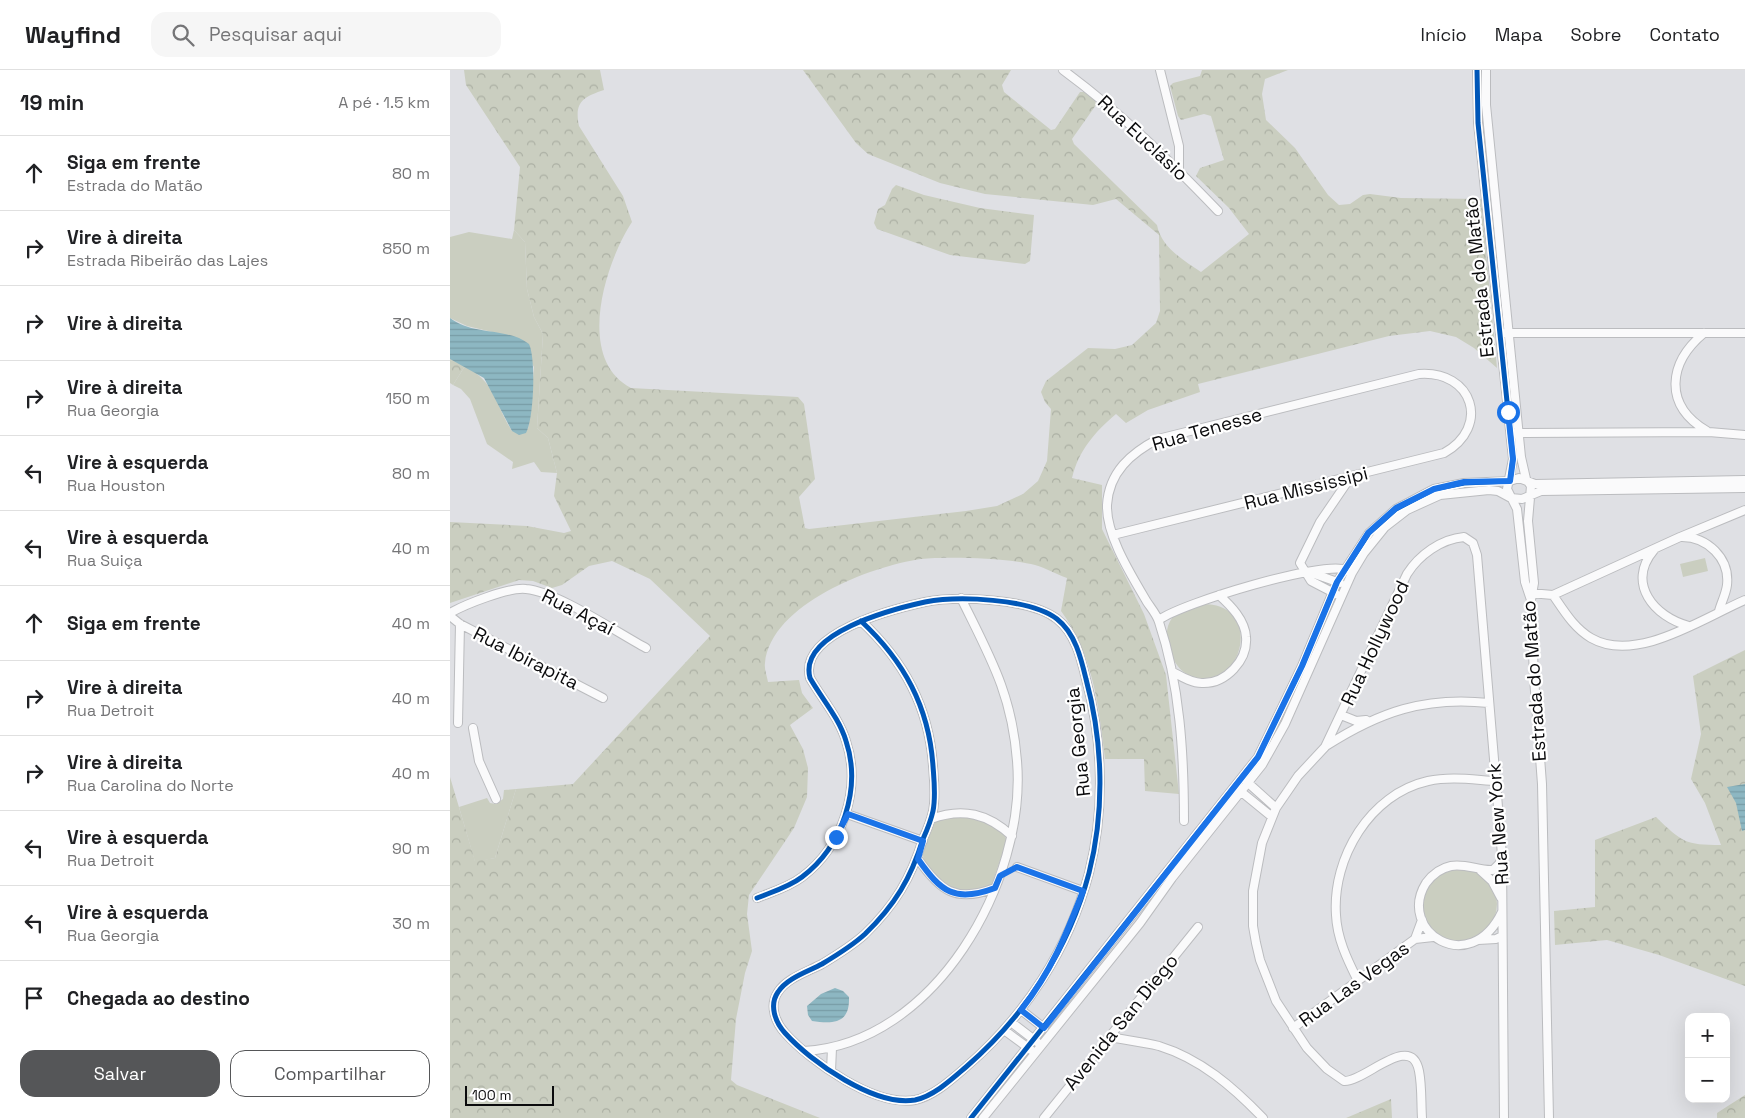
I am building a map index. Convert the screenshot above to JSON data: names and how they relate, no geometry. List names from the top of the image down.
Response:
{
  "streets": {
    "street": [
      "Rua Euclásio",
      "Estrada do Matão",
      "Rua Tenesse",
      "Rua Mississipi",
      "Rua Açaí",
      "Rua Hollywood",
      "Rua Ibirapita",
      "Rua Georgia",
      "Rua New York",
      "Rua Las Vegas",
      "Avenida San Diego"
    ]
  },
  "crossings": [
    ["Rua Tenesse", "Rua Mississipi"],
    ["Rua Hollywood", "Rua New York"],
    ["Rua Hollywood", "Rua Las Vegas"],
    ["Rua New York", "Rua Las Vegas"]
  ],
  "scale_bar": "100 m",
  "page": {
    "header": "Wayfind",
    "search": "Pesquisar aqui",
    "nav": [
      "Início",
      "Mapa",
      "Sobre",
      "Contato"
    ],
    "heading": ["19 min", "A pé · 1.5 km"],
    "list": [
      ["Siga em frente", "Estrada do Matão", "80 m"],
      ["Vire à direita", "Estrada Ribeirão das Lajes", "850 m"],
      ["Vire à direita", "30 m"],
      ["Vire à direita", "Rua Georgia", "150 m"],
      ["Vire à esquerda", "Rua Houston", "80 m"],
      ["Vire à esquerda", "Rua Suiça", "40 m"],
      ["Siga em frente", "40 m"],
      ["Vire à direita", "Rua Detroit", "40 m"],
      ["Vire à direita", "Rua Carolina do Norte", "40 m"],
      ["Vire à esquerda", "Rua Detroit", "90 m"],
      ["Vire à esquerda", "Rua Georgia", "30 m"],
      "Chegada ao destino"
    ],
    "map_buttons": ["+", "−"],
    "buttons": ["Salvar", "Compartilhar"],
    "scale": "100 m"
  }
}
